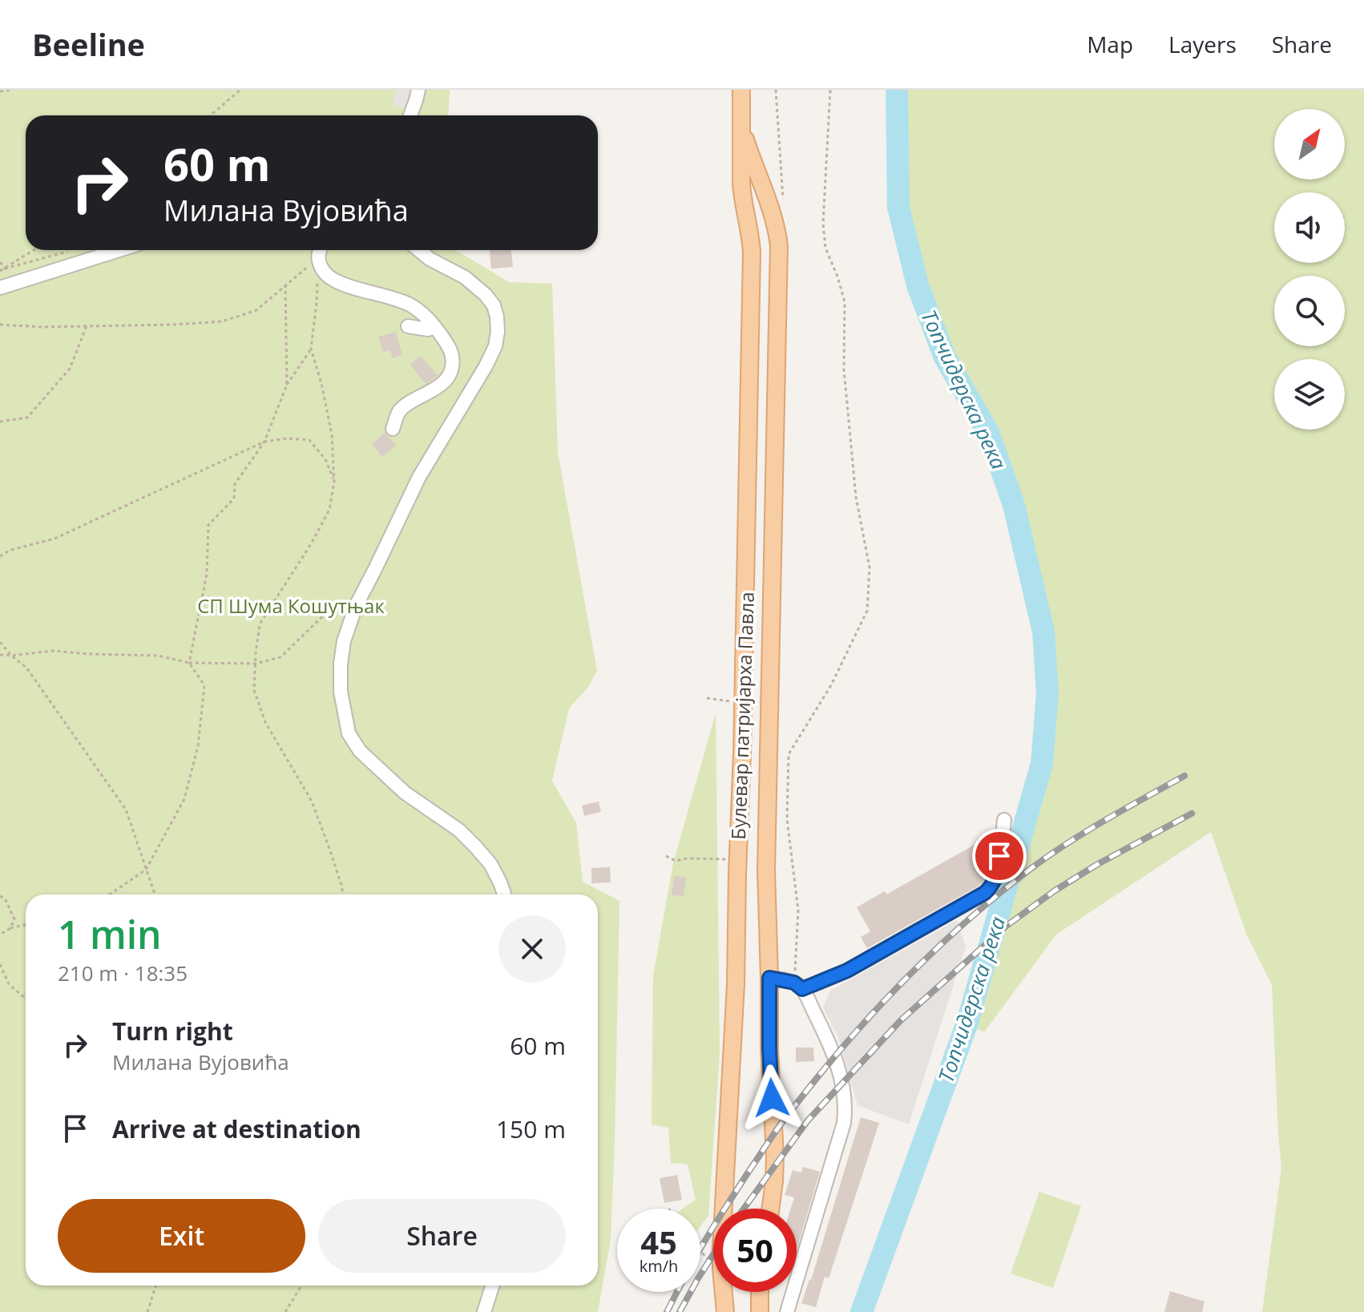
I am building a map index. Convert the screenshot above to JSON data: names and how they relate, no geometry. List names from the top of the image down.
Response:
{
  "streets": {
    "main road": ["Булевар патријарха Павла"]
  },
  "water": ["Топчидерска река"],
  "parks": ["СП Шума Кошутњак"],
  "north": "top right",
  "page": {
    "header": "Beeline",
    "nav": ["Map", "Layers", "Share"],
    "turn": ["60 m", "Милана Вујовића"],
    "heading": ["1 min", "210 m · 18:35"],
    "list": [
      {
        "name": "Turn right",
        "note": "Милана Вујовића",
        "value": "60 m"
      },
      {
        "name": "Arrive at destination",
        "value": "150 m"
      }
    ],
    "buttons": ["Exit", "Share"],
    "speed": "45 km/h",
    "limit": "50"
  }
}
